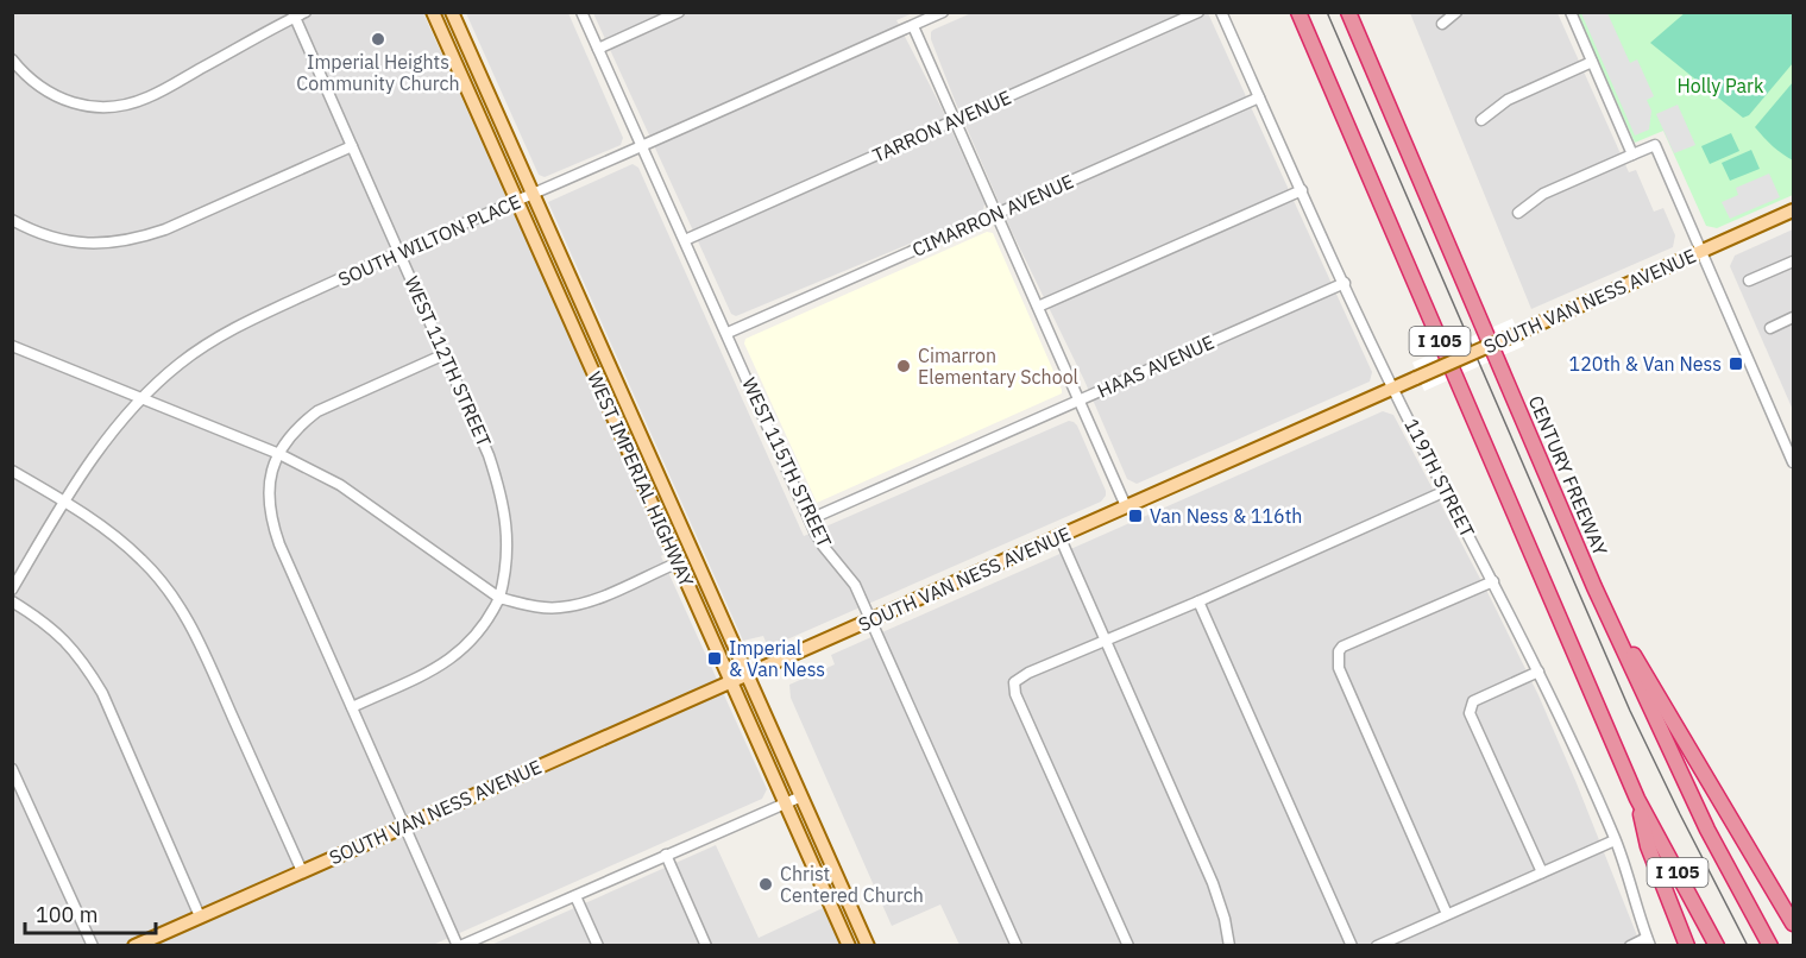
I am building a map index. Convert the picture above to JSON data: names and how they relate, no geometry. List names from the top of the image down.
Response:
{
  "streets": {
    "highway": ["I 105", "CENTURY FREEWAY"],
    "main road": ["SOUTH VAN NESS AVENUE", "WEST IMPERIAL HIGHWAY"],
    "street": [
      "TARRON AVENUE",
      "CIMARRON AVENUE",
      "SOUTH WILTON PLACE",
      "WEST 112TH STREET",
      "HAAS AVENUE",
      "WEST 115TH STREET",
      "119TH STREET"
    ]
  },
  "crossings": [
    ["TARRON AVENUE", "WEST 115TH STREET"],
    ["CIMARRON AVENUE", "WEST 115TH STREET"],
    ["CIMARRON AVENUE", "119TH STREET"],
    ["SOUTH WILTON PLACE", "WEST 112TH STREET"],
    ["SOUTH WILTON PLACE", "WEST 115TH STREET"],
    ["SOUTH WILTON PLACE", "WEST IMPERIAL HIGHWAY"],
    ["SOUTH VAN NESS AVENUE", "WEST 115TH STREET"],
    ["SOUTH VAN NESS AVENUE", "119TH STREET"],
    ["SOUTH VAN NESS AVENUE", "WEST IMPERIAL HIGHWAY"],
    ["HAAS AVENUE", "WEST 115TH STREET"],
    ["HAAS AVENUE", "119TH STREET"]
  ],
  "parks": ["Holly Park"],
  "places": {
    "other": ["Imperial Heights Community Church", "Cimarron Elementary School", "Christ Centered Church"],
    "transit": ["120th & Van Ness", "Van Ness & 116th", "Imperial & Van Ness"]
  },
  "scale_bar": "100 m"
}
